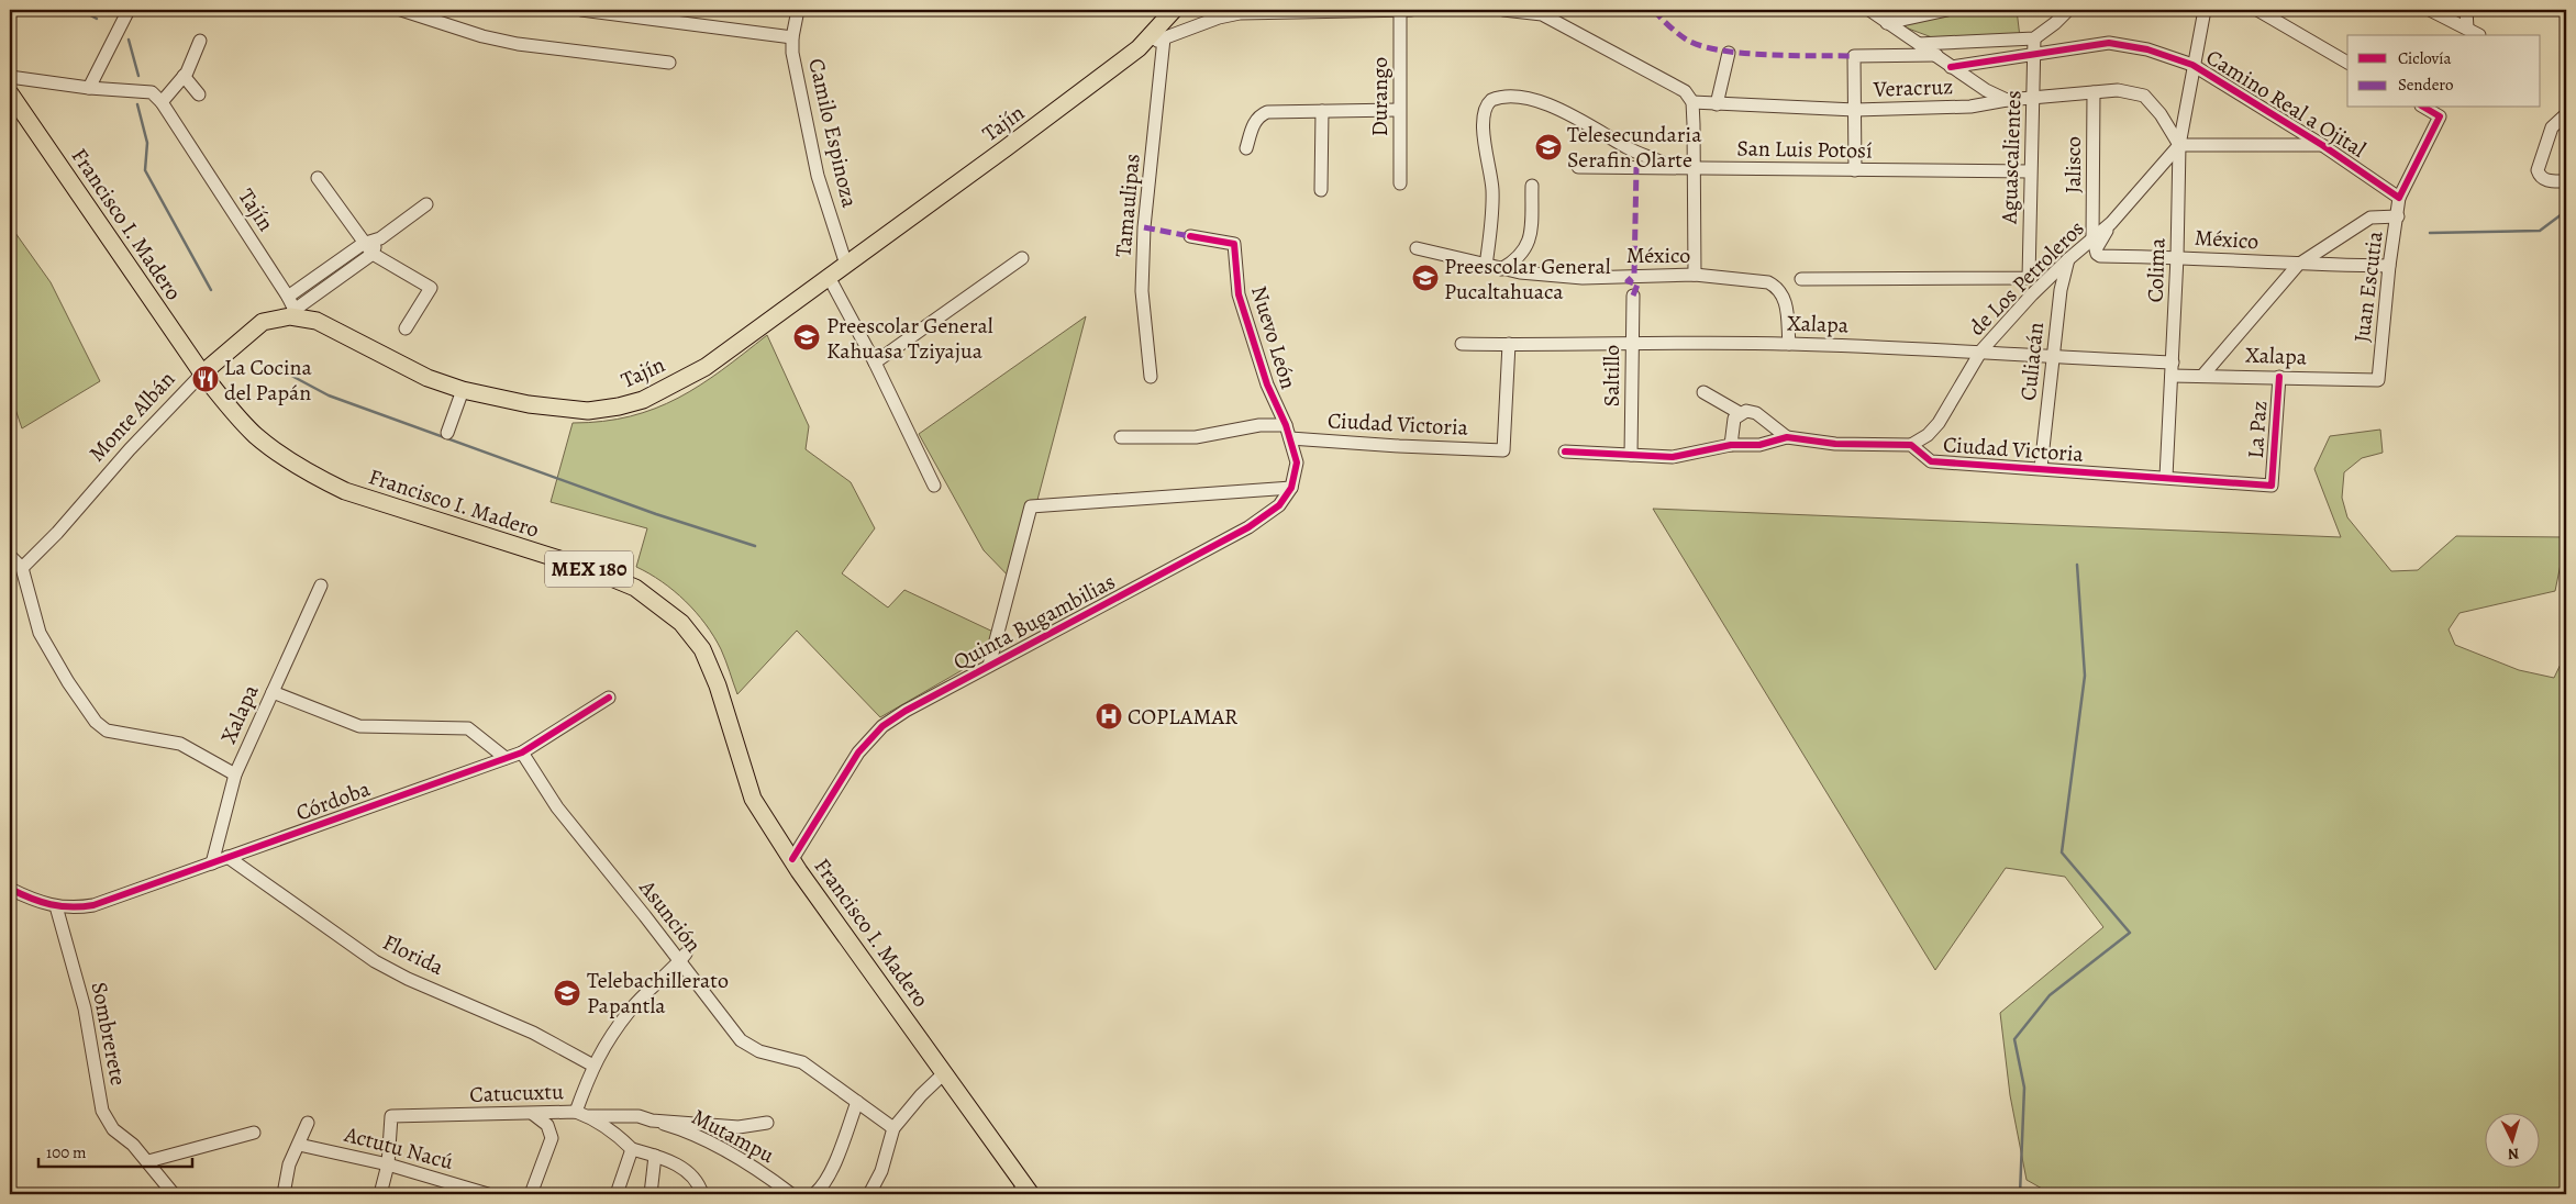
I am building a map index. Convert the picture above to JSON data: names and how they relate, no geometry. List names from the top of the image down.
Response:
{
  "streets": {
    "main road": [
      "Tajín",
      "Francisco I. Madero",
      "Monte Albán",
      "MEX 180"
    ],
    "street": [
      "Veracruz",
      "Durango",
      "Camino Real a Ojital",
      "Camilo Espinoza",
      "San Luis Potosí",
      "Aguascalientes",
      "Jalisco",
      "Tamaulipas",
      "México",
      "Colima",
      "de Los Petroleros",
      "Juan Escutia",
      "Xalapa",
      "Nuevo León",
      "Culiacán",
      "Saltillo",
      "Ciudad Victoria",
      "La Paz",
      "Quinta Bugambilias",
      "Córdoba",
      "Asunción",
      "Florida",
      "Sombrerete",
      "Catucuxtu",
      "Mutampu",
      "Actutu Nacú"
    ]
  },
  "crossings": [
    ["Veracruz", "Aguascalientes"],
    ["Veracruz", "Jalisco"],
    ["Veracruz", "Colima"],
    ["Veracruz", "de Los Petroleros"],
    ["Camino Real a Ojital", "Aguascalientes"],
    ["Camino Real a Ojital", "Colima"],
    ["Camino Real a Ojital", "Juan Escutia"],
    ["Tajín", "Camilo Espinoza"],
    ["Tajín", "Monte Albán"],
    ["San Luis Potosí", "Aguascalientes"],
    ["Jalisco", "de Los Petroleros"],
    ["Francisco I. Madero", "Monte Albán"],
    ["Francisco I. Madero", "Quinta Bugambilias"],
    ["México", "Colima"],
    ["México", "de Los Petroleros"],
    ["México", "Juan Escutia"],
    ["México", "Xalapa"],
    ["Colima", "de Los Petroleros"],
    ["Colima", "Xalapa"],
    ["Colima", "Ciudad Victoria"],
    ["de Los Petroleros", "Xalapa"],
    ["de Los Petroleros", "Culiacán"],
    ["de Los Petroleros", "Ciudad Victoria"],
    ["Juan Escutia", "Xalapa"],
    ["Xalapa", "Culiacán"],
    ["Xalapa", "Saltillo"],
    ["Xalapa", "Ciudad Victoria"],
    ["Xalapa", "La Paz"],
    ["Xalapa", "Córdoba"],
    ["Nuevo León", "Ciudad Victoria"],
    ["Nuevo León", "Quinta Bugambilias"],
    ["Culiacán", "Ciudad Victoria"],
    ["Saltillo", "Ciudad Victoria"],
    ["Ciudad Victoria", "La Paz"],
    ["Ciudad Victoria", "Quinta Bugambilias"],
    ["Córdoba", "Asunción"],
    ["Córdoba", "Florida"],
    ["Córdoba", "Sombrerete"],
    ["Catucuxtu", "Mutampu"],
    ["Catucuxtu", "Actutu Nacú"]
  ],
  "places": {
    "school or university": [
      "Telesecundaria Serafin Olarte",
      "Preescolar General Pucaltahuaca",
      "Preescolar General Kahuasa Tziyajua",
      "Telebachillerato Papantla"
    ],
    "restaurant": ["La Cocina del Papán"],
    "hospital": ["COPLAMAR"]
  },
  "legend": ["Ciclovía", "Sendero"],
  "scale_bar": "100 m",
  "north": "bottom"
}
